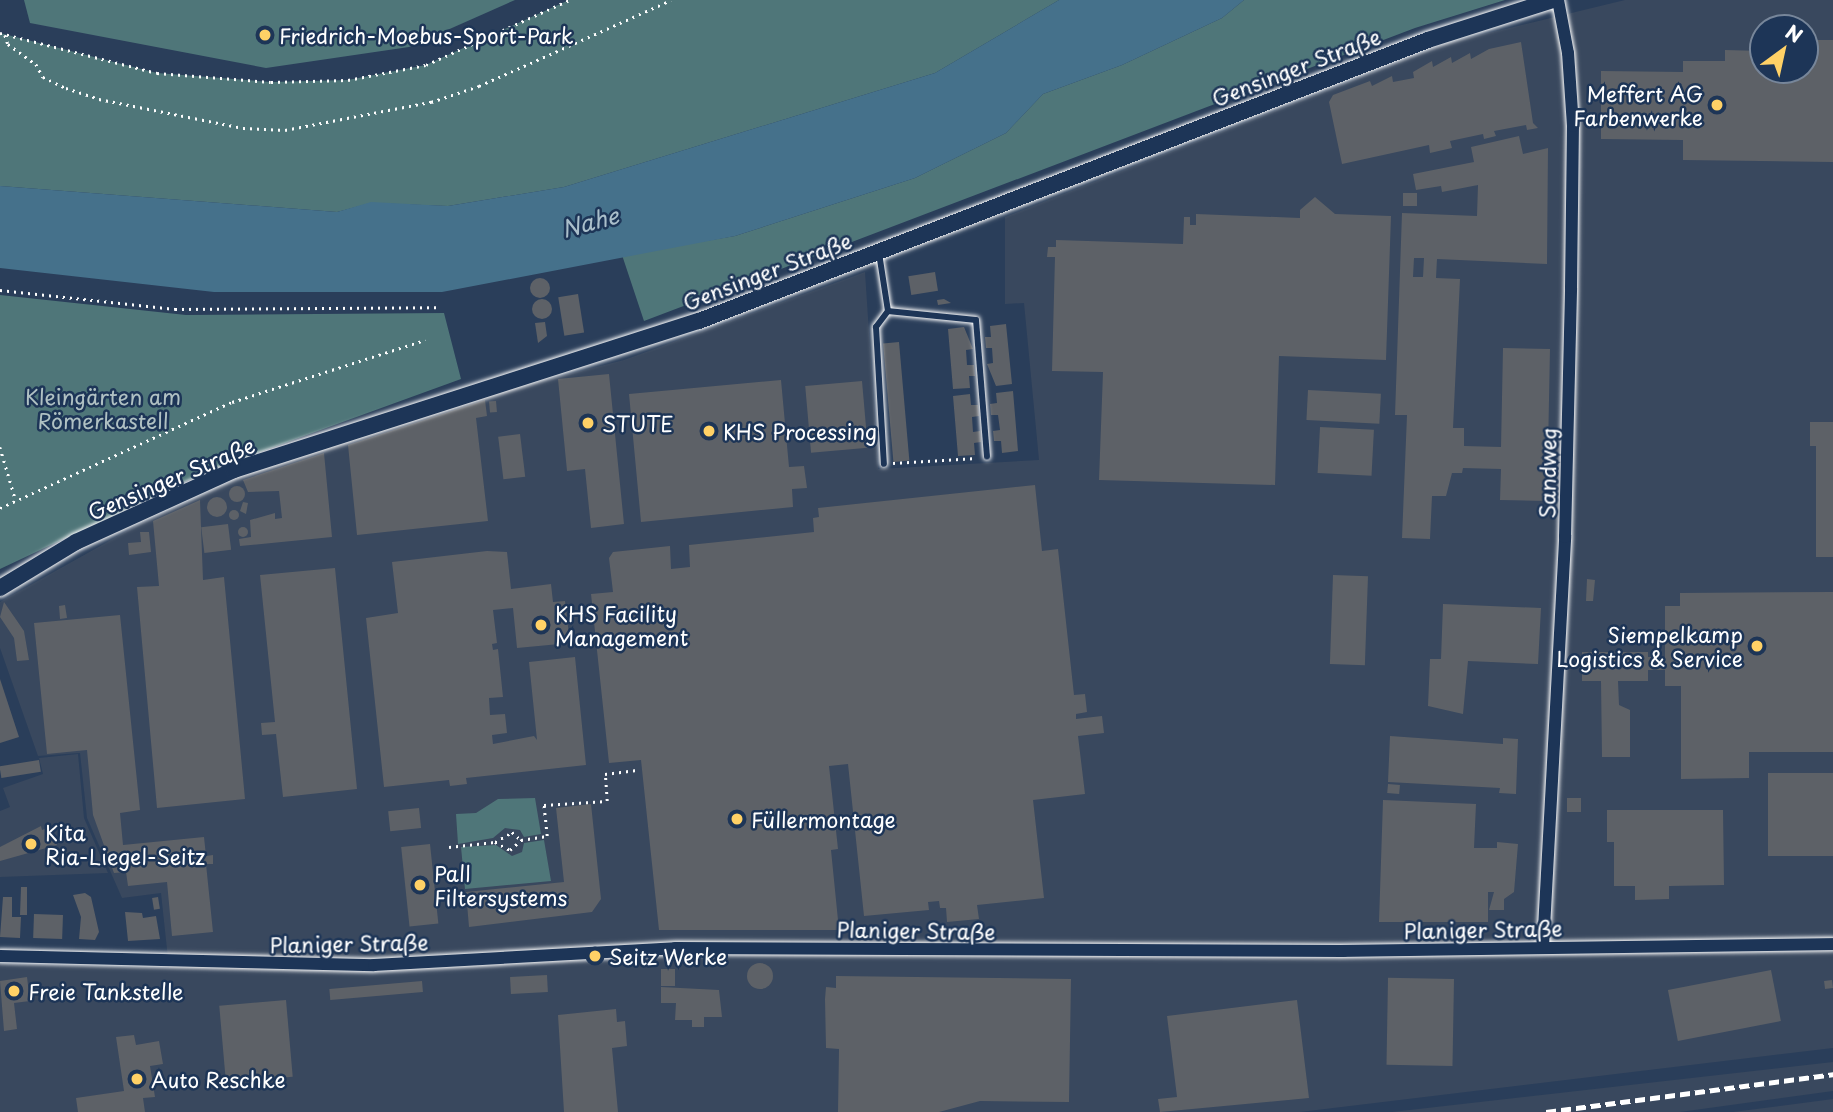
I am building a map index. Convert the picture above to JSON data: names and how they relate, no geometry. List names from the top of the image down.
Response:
{
  "streets": {
    "street": ["Gensinger Straße", "Sandweg", "Planiger Straße"]
  },
  "crossings": [
    ["Sandweg", "Planiger Straße"]
  ],
  "water": ["Nahe"],
  "parks": ["Kleingärten am Römerkastell"],
  "places": [
    "Friedrich-Moebus-Sport-Park",
    "Meffert AG Farbenwerke",
    "STUTE",
    "KHS Processing",
    "KHS Facility Management",
    "Siempelkamp Logistics & Service",
    "Füllermontage",
    "Kita Ria-Liegel-Seitz",
    "Pall Filtersystems",
    "Seitz Werke",
    "Freie Tankstelle",
    "Auto Reschke"
  ],
  "north": "top right"
}
